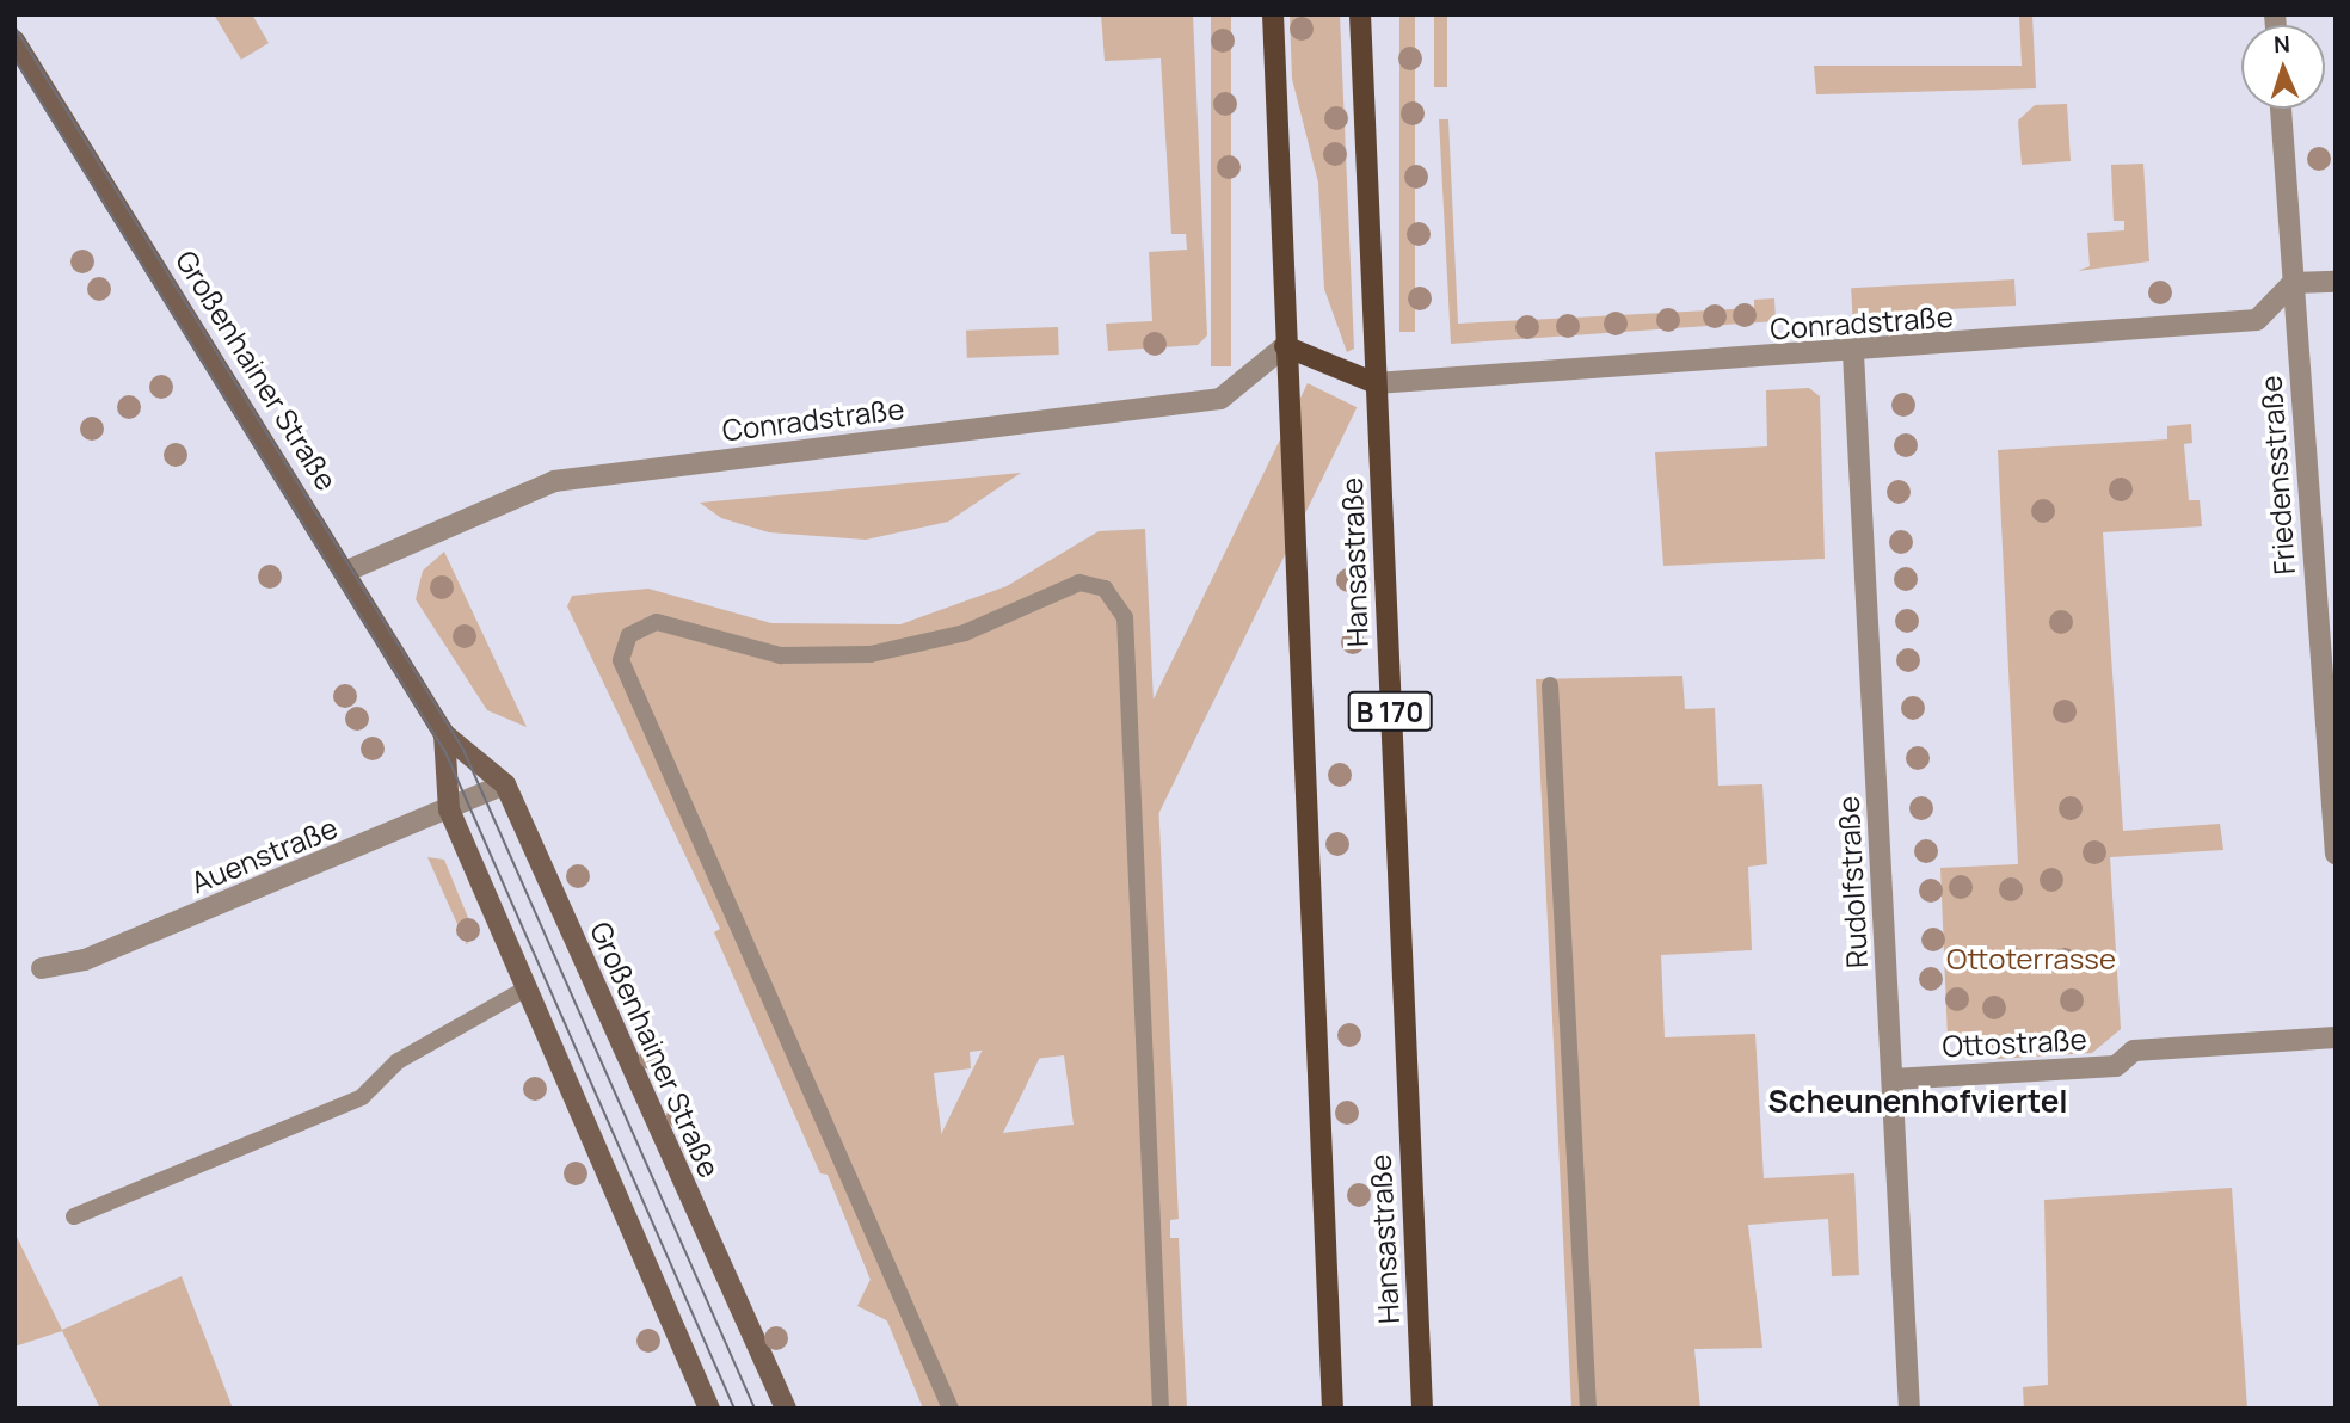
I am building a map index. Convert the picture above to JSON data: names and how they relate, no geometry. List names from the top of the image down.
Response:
{
  "streets": {
    "main road": ["Großenhainer Straße", "Hansastraße", "B 170"],
    "street": [
      "Conradstraße",
      "Friedensstraße",
      "Auenstraße",
      "Rudolfstraße",
      "Ottostraße"
    ]
  },
  "crossings": [
    ["Conradstraße", "Großenhainer Straße"],
    ["Conradstraße", "Friedensstraße"],
    ["Conradstraße", "Hansastraße"],
    ["Conradstraße", "Rudolfstraße"],
    ["Großenhainer Straße", "Auenstraße"],
    ["Rudolfstraße", "Ottostraße"]
  ],
  "districts": ["Scheunenhofviertel"],
  "parks": ["Ottoterrasse"],
  "north": "top"
}
